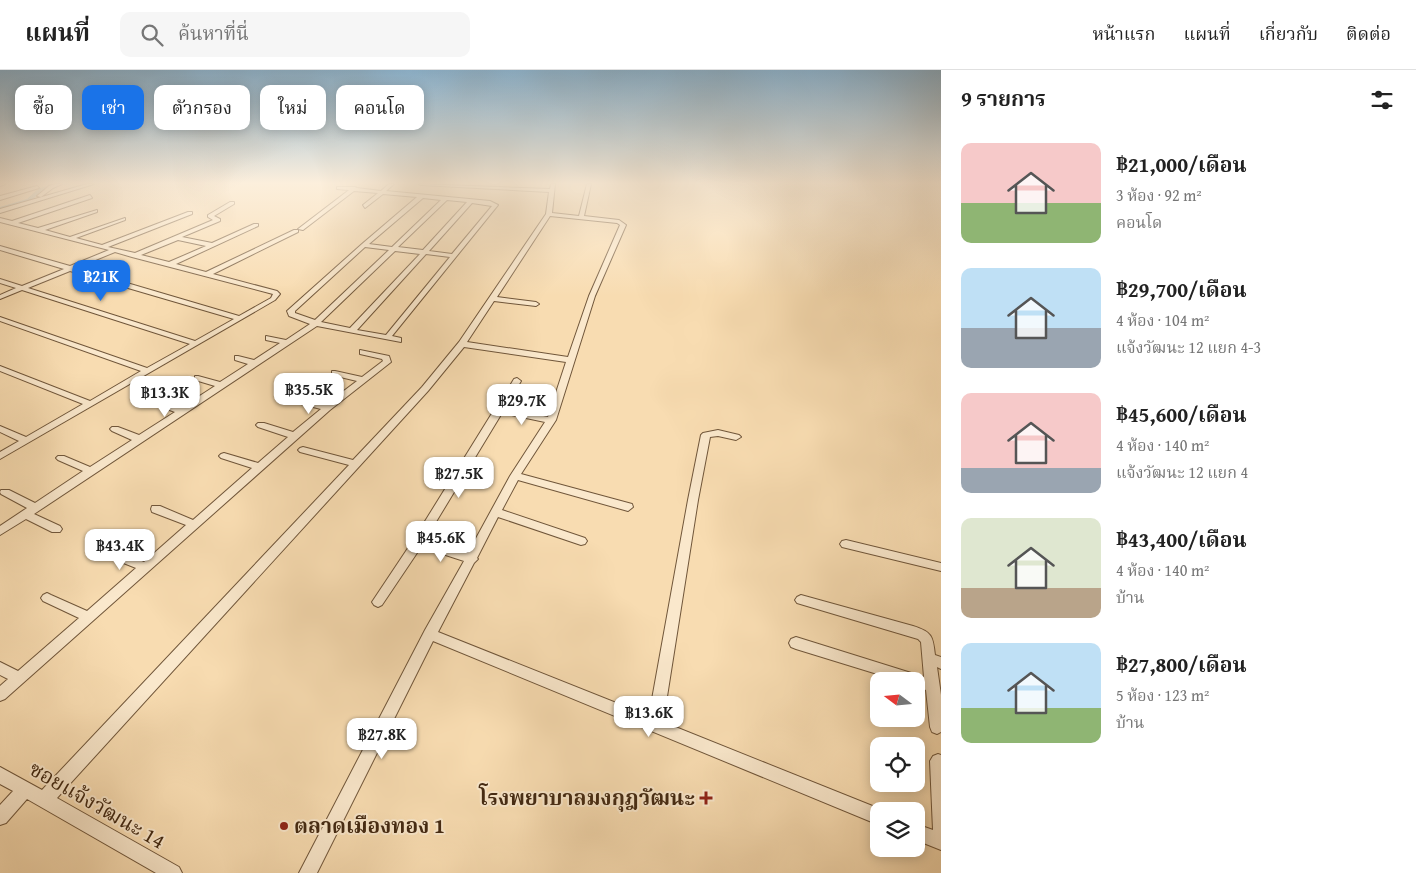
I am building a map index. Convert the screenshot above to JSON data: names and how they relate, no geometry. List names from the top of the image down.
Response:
{
  "streets": {
    "street": ["ซอยแจ้งวัฒนะ 14"]
  },
  "places": {
    "health": ["โรงพยาบาลมงกุฎวัฒนะ"],
    "other": ["ตลาดเมืองทอง 1"]
  },
  "north": "left",
  "page": {
    "header": "แผนที่",
    "search": "ค้นหาที่นี่",
    "nav": [
      "หน้าแรก",
      "แผนที่",
      "เกี่ยวกับ",
      "ติดต่อ"
    ],
    "heading": "9 รายการ",
    "chip": [
      "ซื้อ",
      "เช่า",
      "ตัวกรอง",
      "ใหม่",
      "คอนโด"
    ],
    "list": [
      {
        "name": "฿21,000/เดือน",
        "note": "3 ห้อง · 92 m² · คอนโด"
      },
      {
        "name": "฿29,700/เดือน",
        "note": "4 ห้อง · 104 m² · แจ้งวัฒนะ 12 แยก 4-3"
      },
      {
        "name": "฿45,600/เดือน",
        "note": "4 ห้อง · 140 m² · แจ้งวัฒนะ 12 แยก 4"
      },
      {
        "name": "฿43,400/เดือน",
        "note": "4 ห้อง · 140 m² · บ้าน"
      },
      {
        "name": "฿27,800/เดือน",
        "note": "5 ห้อง · 123 m² · บ้าน"
      }
    ],
    "price": [
      "฿21K",
      "฿35.5K",
      "฿13.3K",
      "฿29.7K",
      "฿27.5K",
      "฿45.6K",
      "฿43.4K",
      "฿13.6K",
      "฿27.8K"
    ]
  }
}
